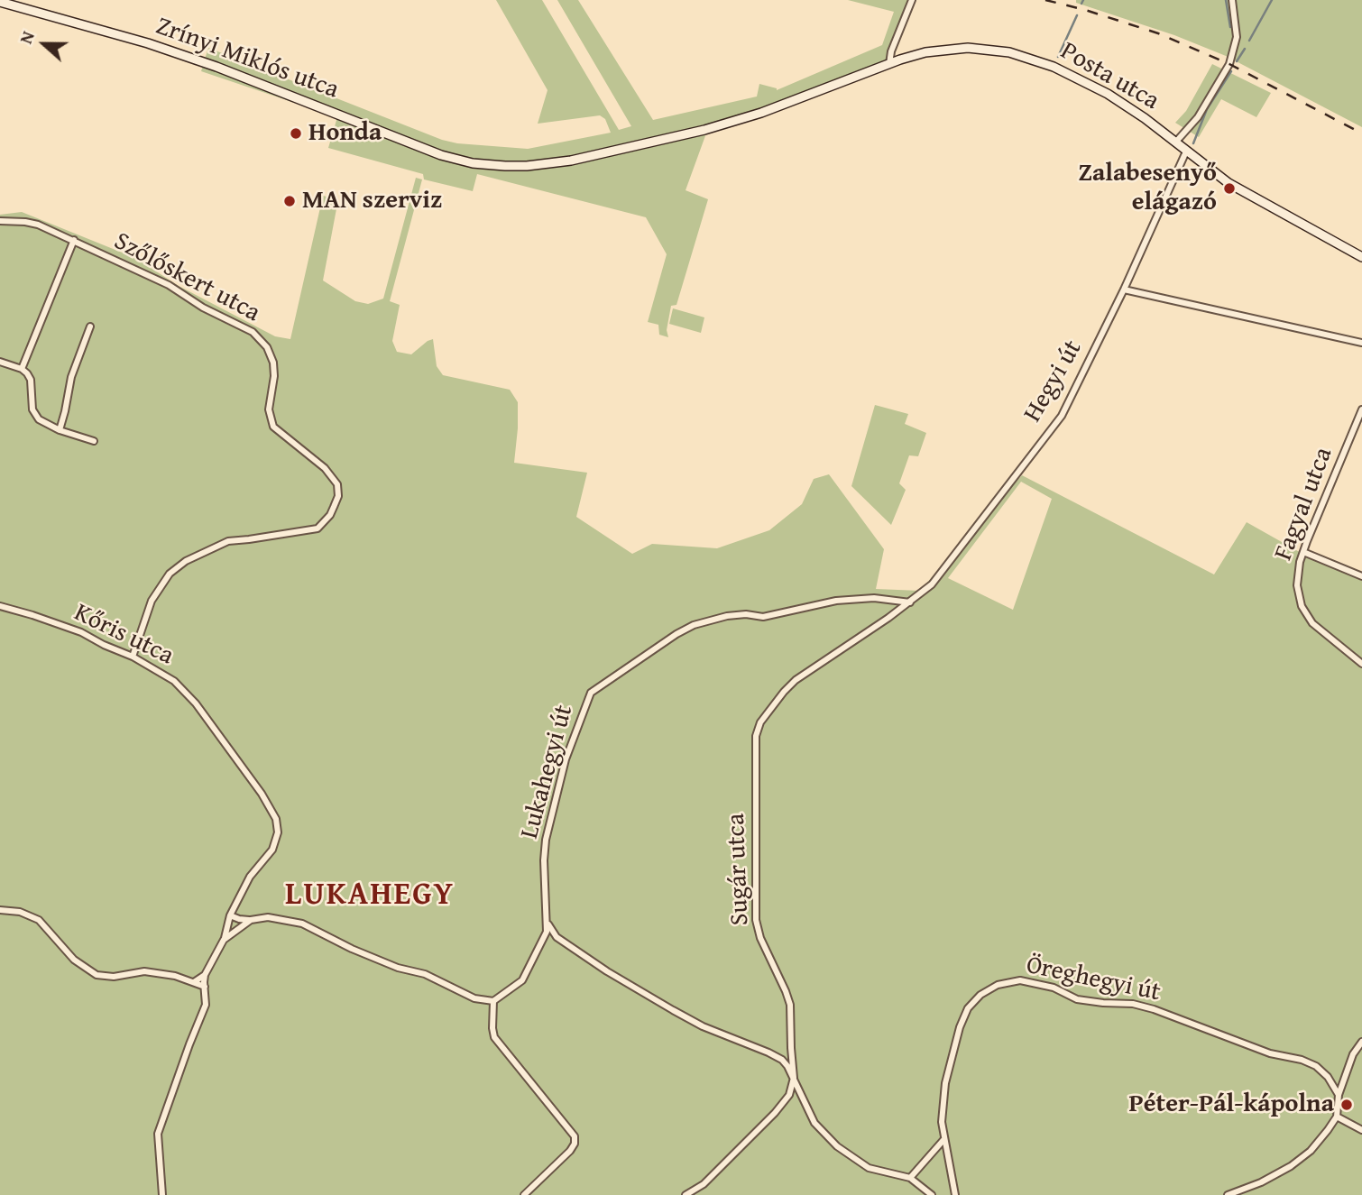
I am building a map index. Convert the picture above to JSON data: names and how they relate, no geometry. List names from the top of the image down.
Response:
{
  "streets": {
    "main road": ["Zrínyi Miklós utca", "Posta utca"],
    "street": [
      "Szőlőskert utca",
      "Hegyi út",
      "Fagyal utca",
      "Kőris utca",
      "Lukahegyi út",
      "Sugár utca",
      "Öreghegyi út"
    ]
  },
  "crossings": [
    ["Zrínyi Miklós utca", "Posta utca"],
    ["Posta utca", "Hegyi út"],
    ["Szőlőskert utca", "Kőris utca"],
    ["Hegyi út", "Lukahegyi út"],
    ["Hegyi út", "Sugár utca"],
    ["Lukahegyi út", "Sugár utca"]
  ],
  "districts": ["LUKAHEGY"],
  "places": [
    "Honda",
    "Zalabesenyő elágazó",
    "MAN szerviz",
    "Péter-Pál-kápolna"
  ],
  "north": "left"
}
